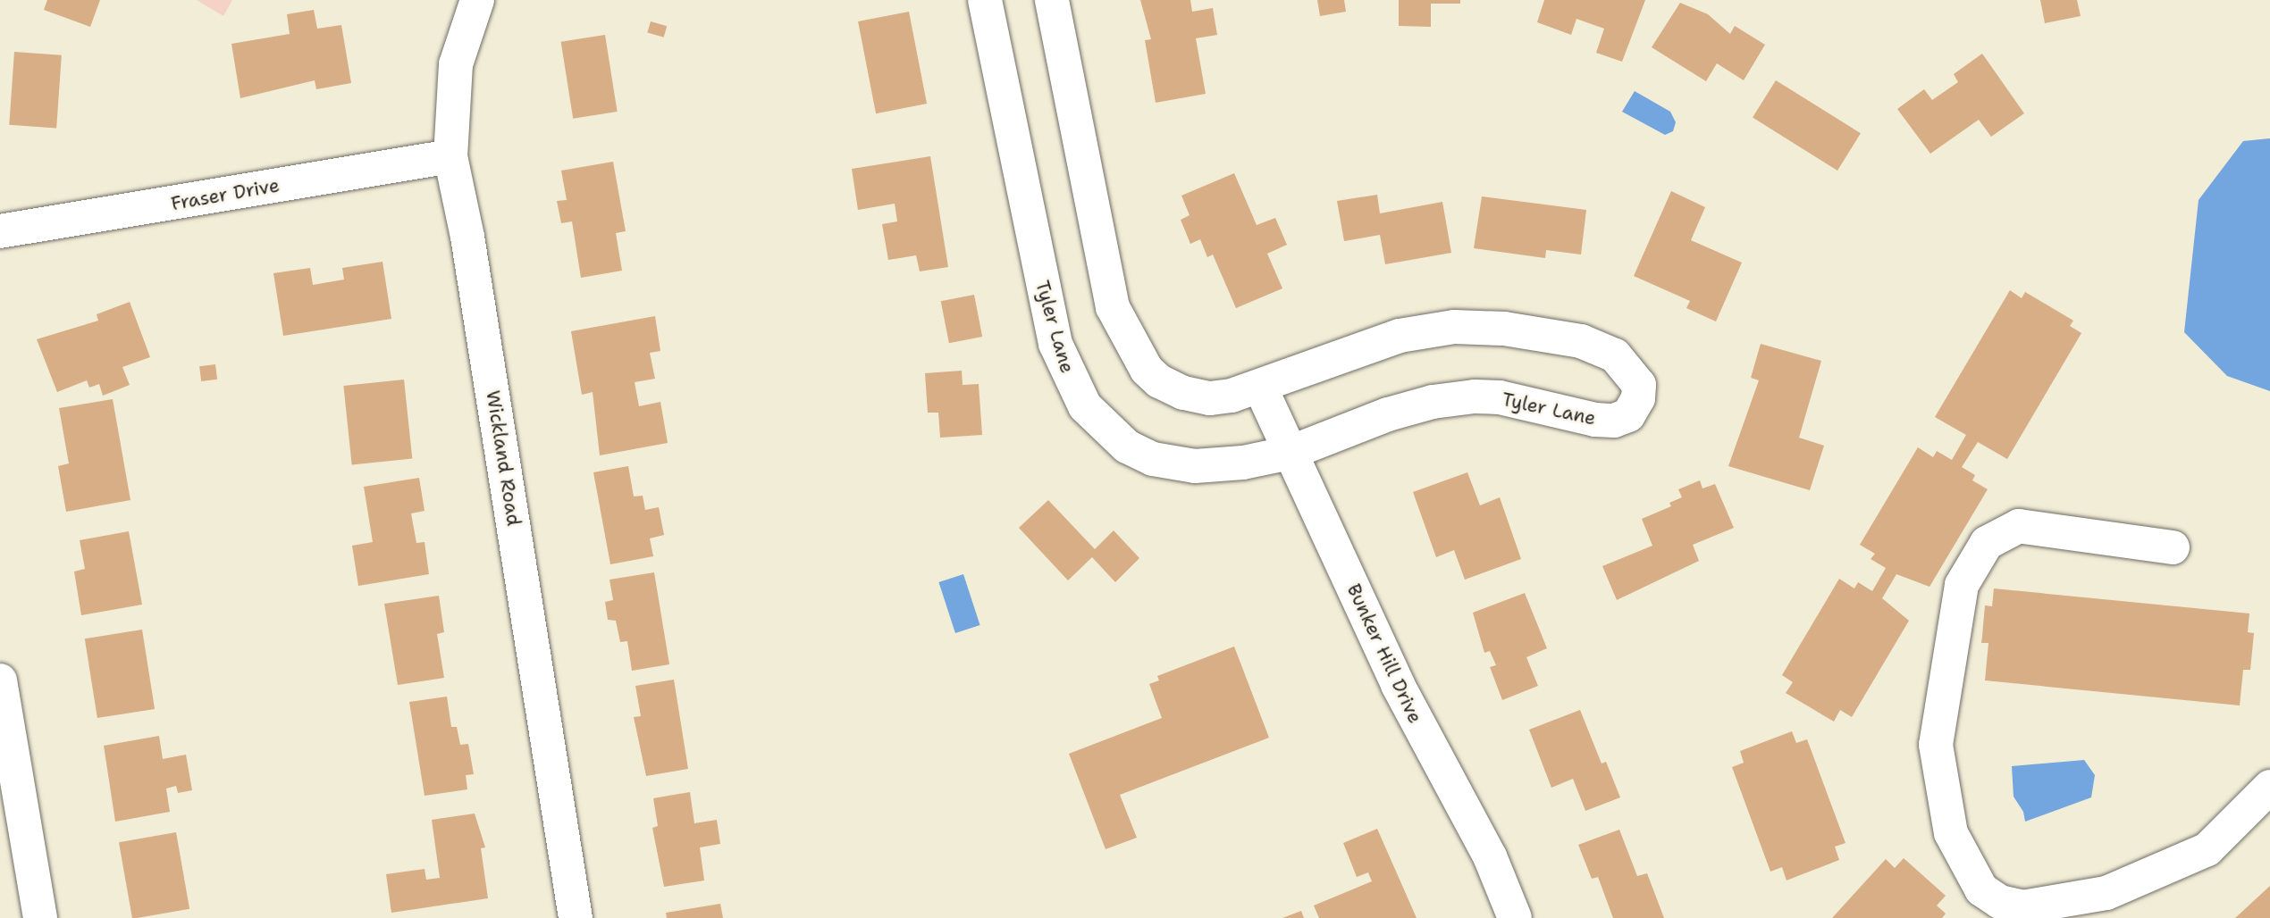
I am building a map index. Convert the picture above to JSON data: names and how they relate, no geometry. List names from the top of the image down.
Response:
{
  "streets": {
    "street": [
      "Fraser Drive",
      "Tyler Lane",
      "Wickland Road",
      "Bunker Hill Drive"
    ]
  },
  "crossings": [
    ["Fraser Drive", "Wickland Road"],
    ["Tyler Lane", "Bunker Hill Drive"]
  ]
}
